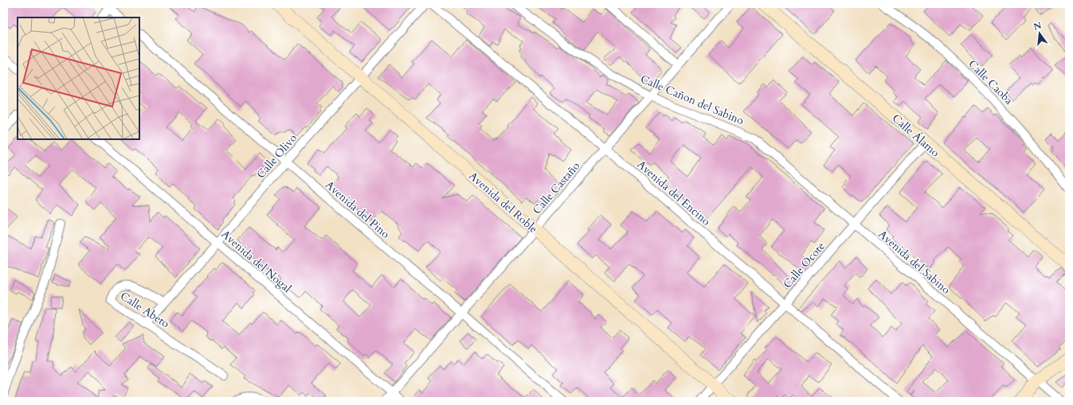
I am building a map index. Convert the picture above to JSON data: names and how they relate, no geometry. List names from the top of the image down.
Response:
{
  "streets": {
    "street": [
      "Calle Caoba",
      "Calle Cañon del Sabino",
      "Calle Álamo",
      "Calle Olivo",
      "Calle Castaño",
      "Avenida del Encino",
      "Avenida del Roble",
      "Avenida del Pino",
      "Avenida del Nogal",
      "Avenida del Sabino",
      "Calle Ocote",
      "Calle Abeto"
    ]
  },
  "crossings": [
    ["Calle Cañon del Sabino", "Calle Castaño"],
    ["Calle Cañon del Sabino", "Avenida del Sabino"],
    ["Calle Álamo", "Calle Ocote"],
    ["Calle Olivo", "Avenida del Roble"],
    ["Calle Olivo", "Avenida del Pino"],
    ["Calle Olivo", "Avenida del Nogal"],
    ["Calle Olivo", "Calle Abeto"],
    ["Calle Castaño", "Avenida del Encino"],
    ["Calle Castaño", "Avenida del Roble"],
    ["Calle Castaño", "Avenida del Pino"],
    ["Calle Castaño", "Avenida del Nogal"],
    ["Avenida del Encino", "Calle Ocote"],
    ["Avenida del Roble", "Calle Ocote"],
    ["Avenida del Sabino", "Calle Ocote"]
  ],
  "north": "top"
}
